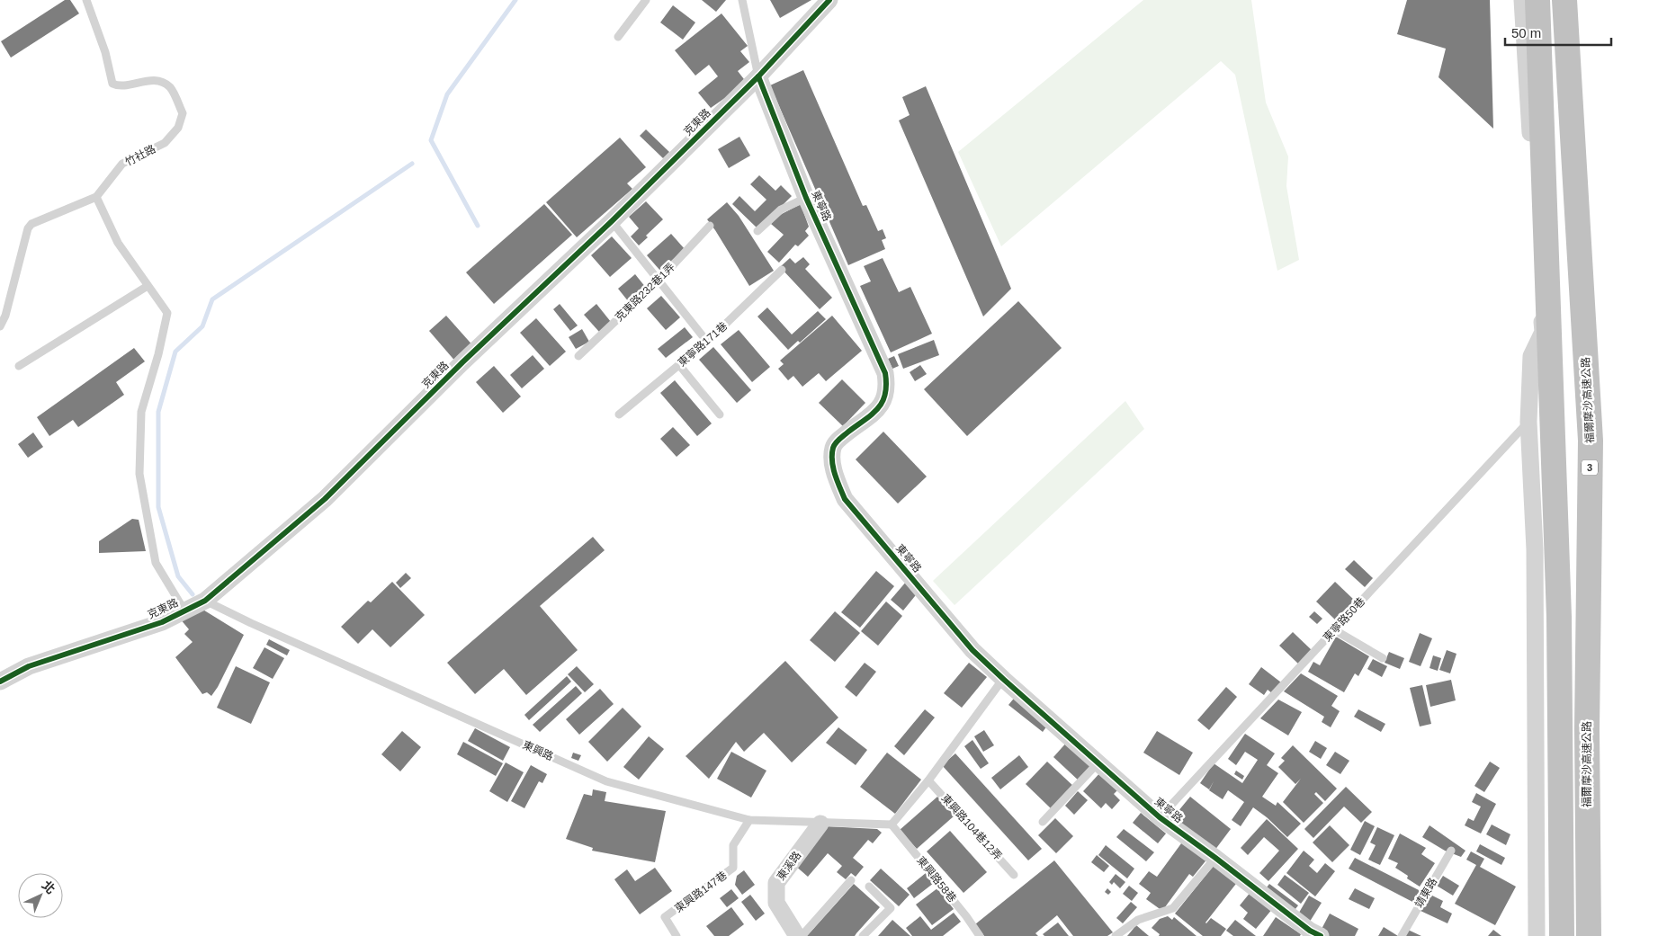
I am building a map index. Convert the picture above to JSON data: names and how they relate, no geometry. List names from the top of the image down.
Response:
{
  "streets": {
    "highway": ["福爾摩沙高速公路", "3"],
    "street": ["克東路", "東寧路", "東溪路"],
    "lane": [
      "竹社路",
      "克東路232巷1弄",
      "東寧路171巷",
      "東寧路50巷",
      "東興路",
      "東興路104巷12弄",
      "東興路58巷",
      "東興路147巷",
      "靖東路"
    ]
  },
  "crossings": [
    ["克東路", "東寧路"],
    ["克東路", "東興路"],
    ["東寧路", "東寧路50巷"],
    ["東興路", "東溪路"],
    ["東興路", "東興路58巷"],
    ["東興路", "東興路147巷"]
  ],
  "scale_bar": "50 m",
  "north": "top right"
}
